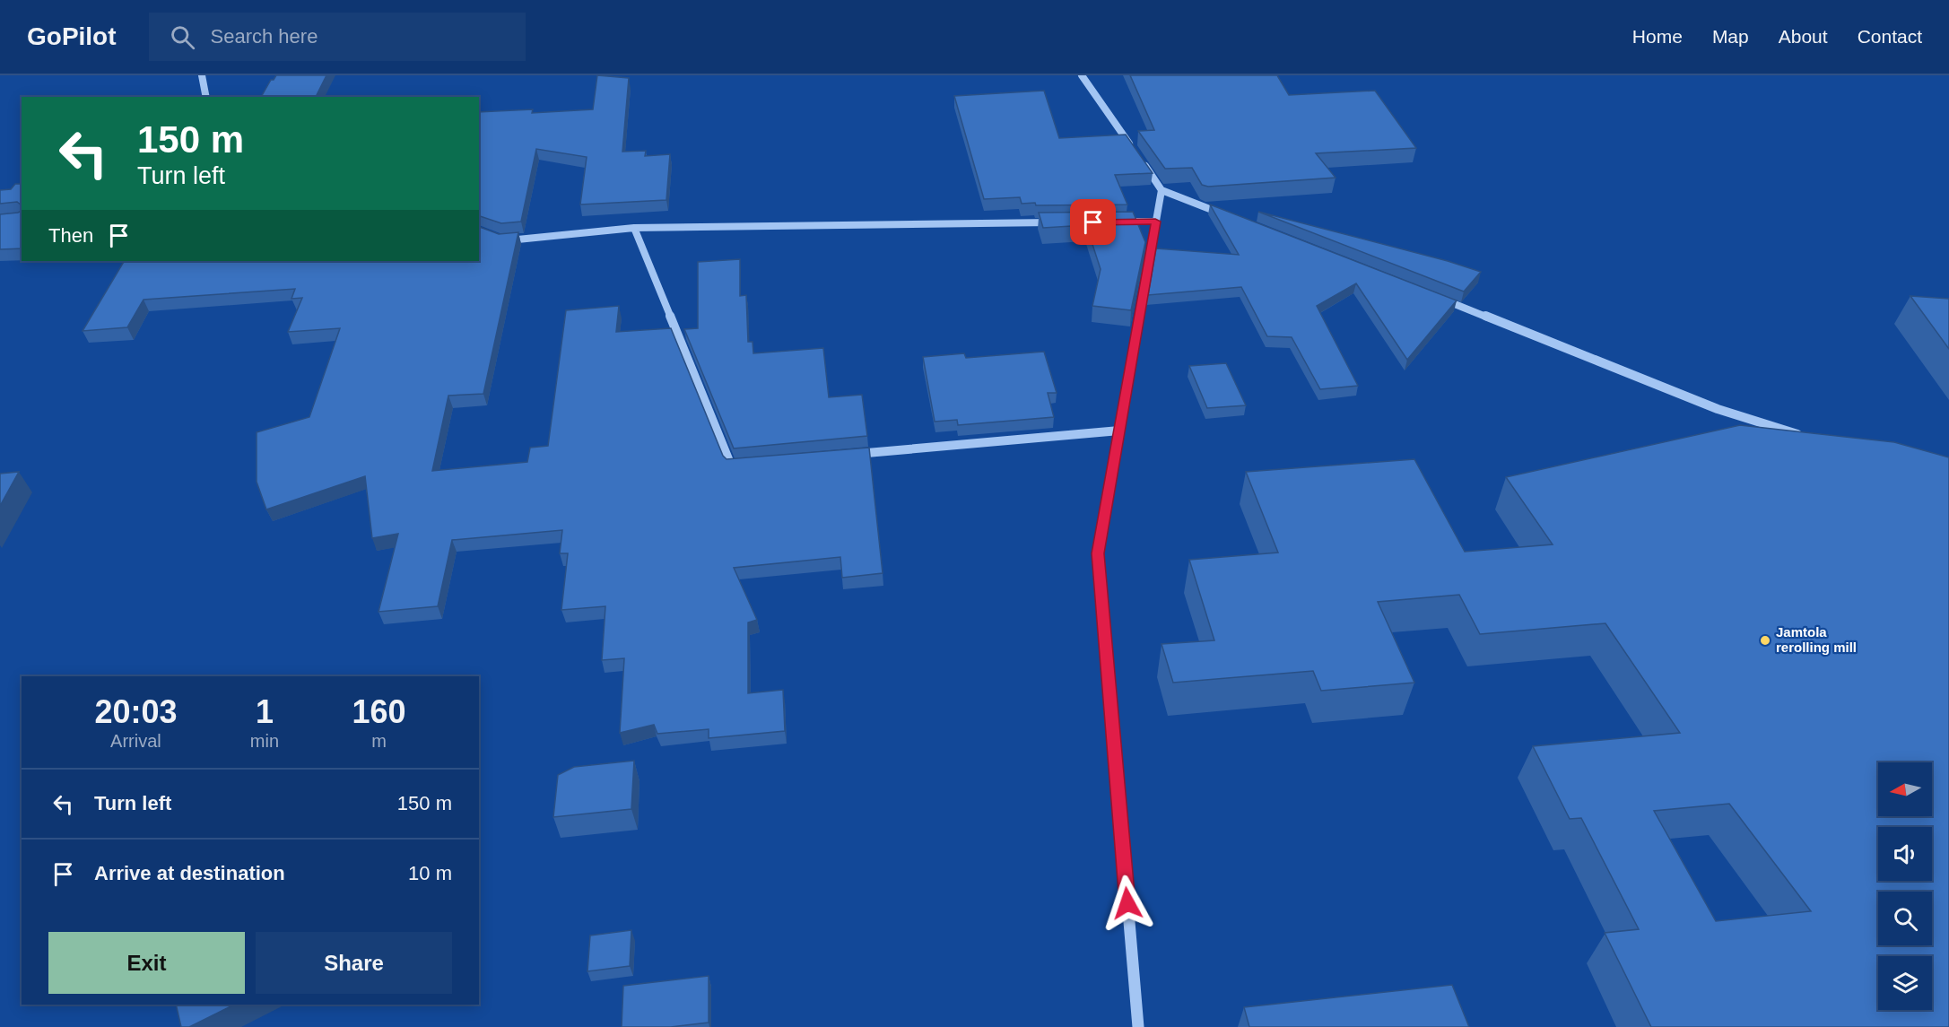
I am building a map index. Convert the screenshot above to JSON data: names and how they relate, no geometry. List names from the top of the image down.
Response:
{
  "places": ["Jamtola rerolling mill"],
  "north": "left",
  "page": {
    "header": "GoPilot",
    "search": "Search here",
    "nav": [
      "Home",
      "Map",
      "About",
      "Contact"
    ],
    "turn": ["150 m", "Turn left"],
    "then": "Then",
    "eta": [
      "20:03",
      "Arrival",
      "1",
      "min",
      "160",
      "m"
    ],
    "list": [
      {
        "name": "Turn left",
        "value": "150 m"
      },
      {
        "name": "Arrive at destination",
        "value": "10 m"
      }
    ],
    "buttons": ["Exit", "Share"]
  }
}
